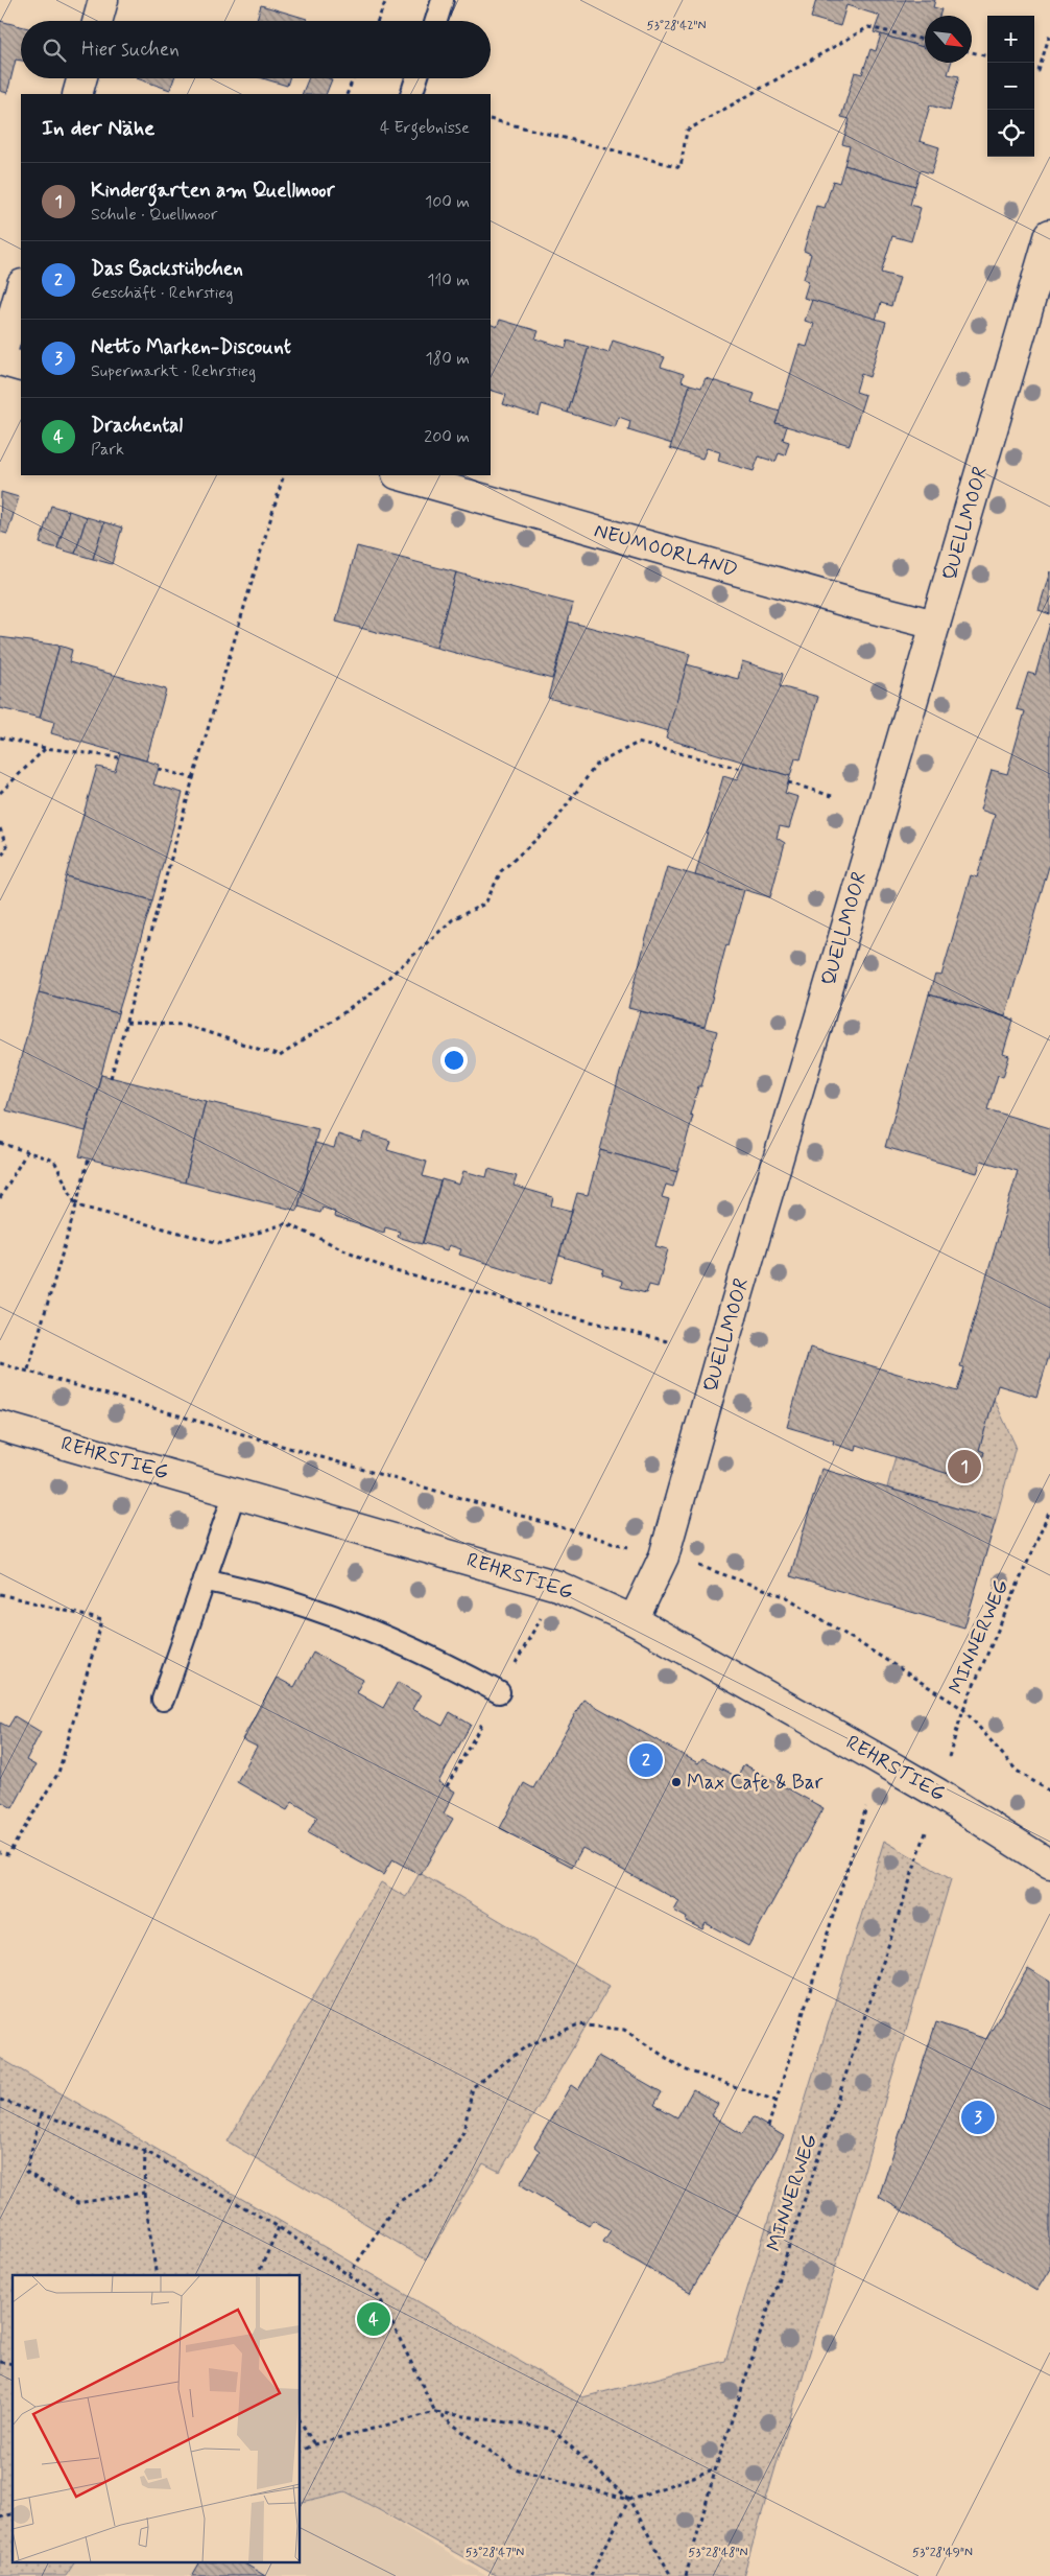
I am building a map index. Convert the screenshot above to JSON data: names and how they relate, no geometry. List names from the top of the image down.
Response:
{
  "streets": {
    "street": ["QUELLMOOR", "NEUMOORLAND", "REHRSTIEG"],
    "path": ["MINNERWEG"]
  },
  "crossings": [
    ["QUELLMOOR", "NEUMOORLAND"],
    ["QUELLMOOR", "REHRSTIEG"]
  ],
  "places": ["Max Cafe & Bar"],
  "north": "bottom right",
  "page": {
    "map_buttons": ["+", "−"],
    "search": "Hier suchen",
    "heading": ["In der Nähe", "4 Ergebnisse"],
    "list": [
      {
        "mark": "1",
        "name": "Kindergarten am Quellmoor",
        "note": "Schule · Quellmoor",
        "value": "100 m"
      },
      {
        "mark": "2",
        "name": "Das Backstübchen",
        "note": "Geschäft · Rehrstieg",
        "value": "110 m"
      },
      {
        "mark": "3",
        "name": "Netto Marken-Discount",
        "note": "Supermarkt · Rehrstieg",
        "value": "180 m"
      },
      {
        "mark": "4",
        "name": "Drachental",
        "note": "Park",
        "value": "200 m"
      }
    ],
    "pins": [
      "1",
      "2",
      "3",
      "4"
    ]
  },
  "coordinates": [
    "53°28'42\"N",
    "53°28'47\"N",
    "53°28'48\"N",
    "53°28'49\"N"
  ]
}
